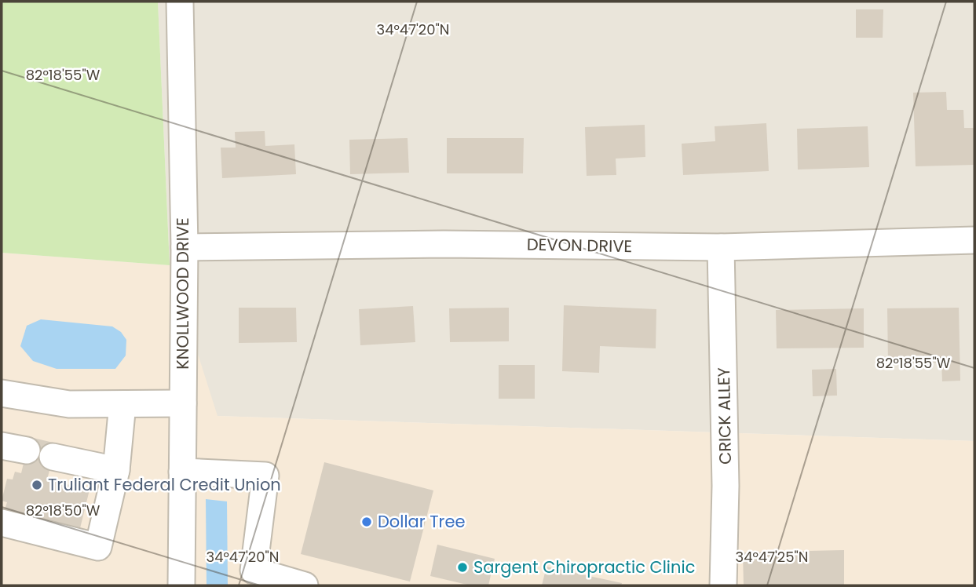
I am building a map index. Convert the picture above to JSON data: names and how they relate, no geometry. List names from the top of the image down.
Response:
{
  "streets": {
    "street": ["DEVON DRIVE", "KNOLLWOOD DRIVE", "CRICK ALLEY"]
  },
  "crossings": [
    ["DEVON DRIVE", "KNOLLWOOD DRIVE"],
    ["DEVON DRIVE", "CRICK ALLEY"]
  ],
  "places": ["Truliant Federal Credit Union", "Dollar Tree", "Sargent Chiropractic Clinic"],
  "coordinates": [
    "34°47'20\"N",
    "82°18'55\"W",
    "82°18'50\"W",
    "34°47'25\"N"
  ]
}
